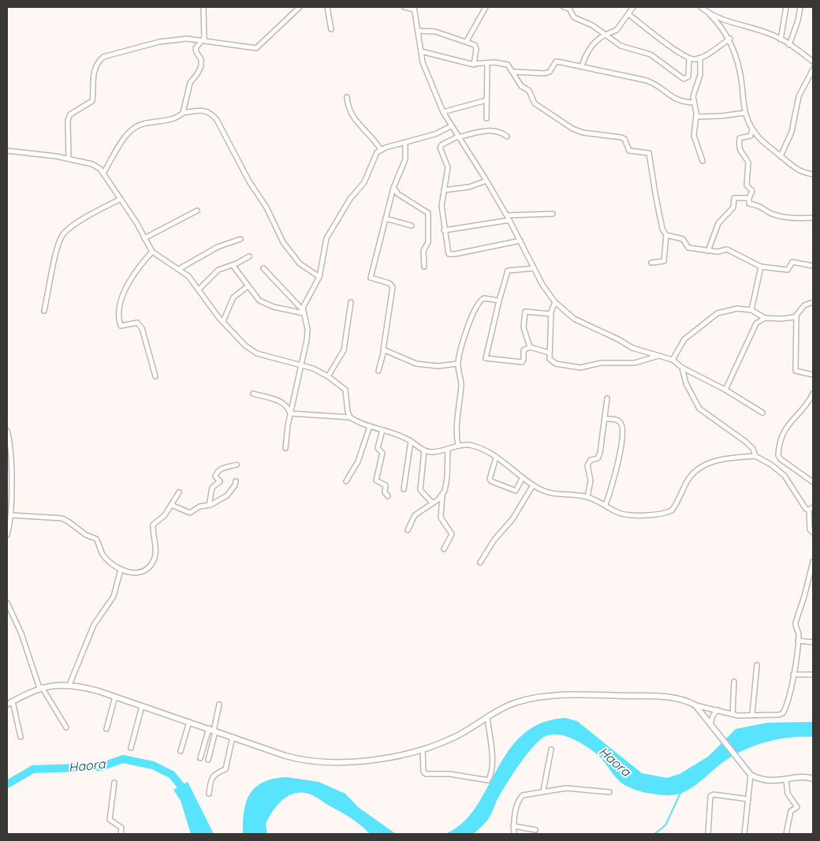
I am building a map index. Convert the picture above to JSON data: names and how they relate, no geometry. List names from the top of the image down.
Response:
{
  "water": ["Haora"]
}
